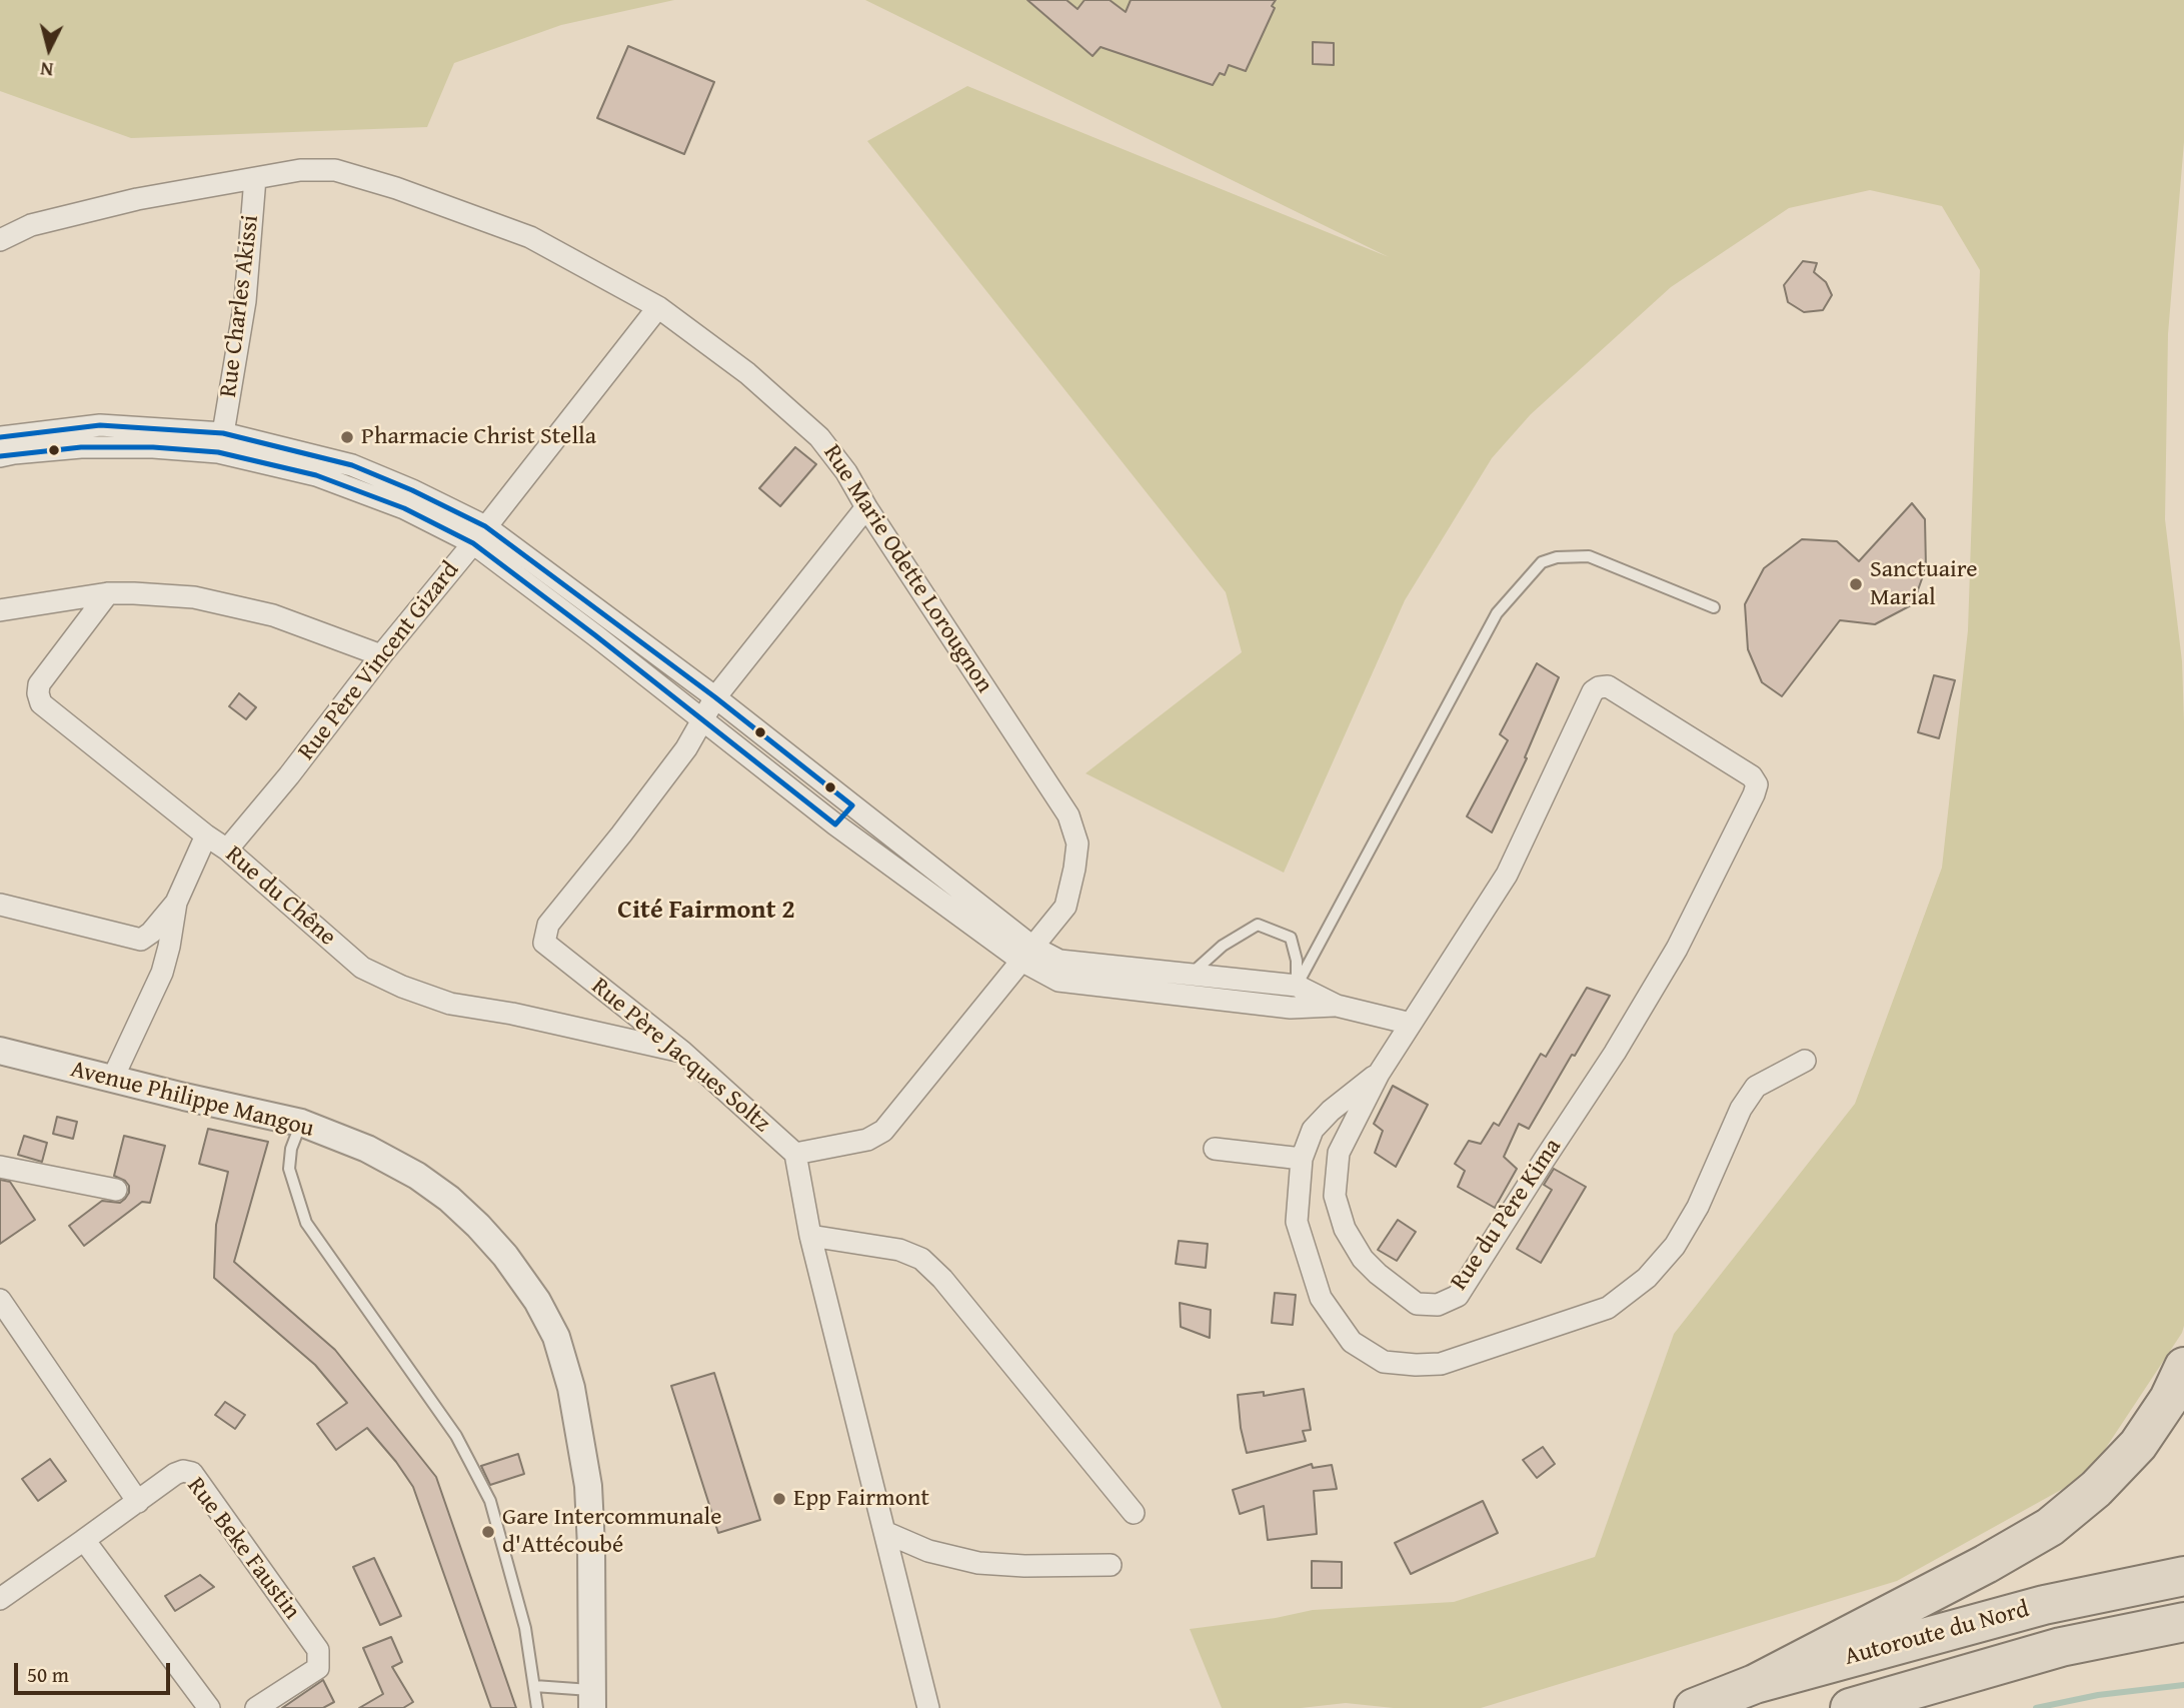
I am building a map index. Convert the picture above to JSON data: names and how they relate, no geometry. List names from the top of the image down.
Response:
{
  "streets": {
    "highway": ["Autoroute du Nord"],
    "street": [
      "Rue Charles Akissi",
      "Rue Marie Odette Lorougnon",
      "Rue Père Vincent Gizard",
      "Rue du Chêne",
      "Rue Père Jacques Soltz",
      "Avenue Philippe Mangou",
      "Rue du Père Kima",
      "Rue Beke Faustin"
    ]
  },
  "crossings": [
    ["Rue Charles Akissi", "Rue Marie Odette Lorougnon"],
    ["Rue Marie Odette Lorougnon", "Rue Père Vincent Gizard"],
    ["Rue Marie Odette Lorougnon", "Rue Père Jacques Soltz"],
    ["Rue Père Vincent Gizard", "Rue du Chêne"],
    ["Rue du Chêne", "Rue Père Jacques Soltz"]
  ],
  "districts": ["Cité Fairmont 2"],
  "places": [
    "Pharmacie Christ Stella",
    "Sanctuaire Marial",
    "Epp Fairmont",
    "Gare Intercommunale d'Attécoubé"
  ],
  "scale_bar": "50 m",
  "north": "bottom"
}
